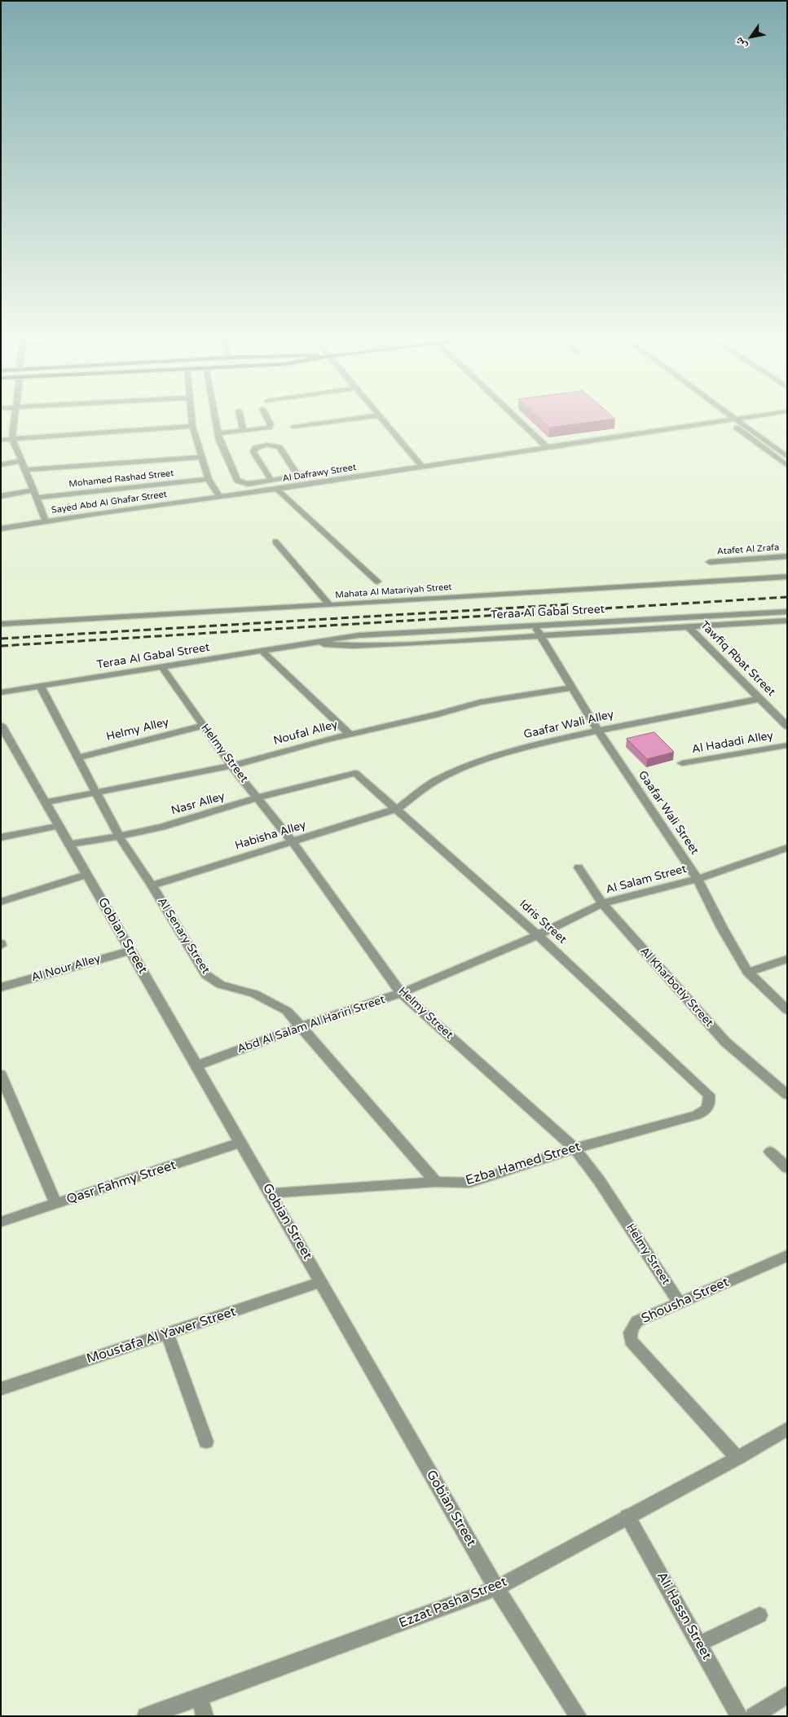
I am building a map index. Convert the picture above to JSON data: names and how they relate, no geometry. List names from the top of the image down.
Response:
{
  "streets": {
    "street": [
      "Al Dafrawy Street",
      "Mohamed Rashad Street",
      "Sayed Abd Al Ghafar Street",
      "Atafet Al Zrafa",
      "Mahata Al Matariyah Street",
      "Teraa Al Gabal Street",
      "Tawfiq Rbat Street",
      "Gaafar Wali Alley",
      "Helmy Alley",
      "Noufal Alley",
      "Al Hadadi Alley",
      "Helmy Street",
      "Nasr Alley",
      "Gaafar Wali Street",
      "Habisha Alley",
      "Al Salam Street",
      "Idris Street",
      "Gobian Street",
      "Al Senary Street",
      "Al Nour Alley",
      "Al Kharbotly Street",
      "Abd Al Salam Al Hariri Street",
      "Ezba Hamed Street",
      "Qasr Fahmy Street",
      "Shousha Street",
      "Moustafa Al Yawer Street",
      "Ezzat Pasha Street",
      "Ali Hassn Street"
    ]
  },
  "crossings": [
    ["Al Dafrawy Street", "Sayed Abd Al Ghafar Street"],
    ["Teraa Al Gabal Street", "Tawfiq Rbat Street"],
    ["Teraa Al Gabal Street", "Helmy Street"],
    ["Teraa Al Gabal Street", "Gaafar Wali Street"],
    ["Teraa Al Gabal Street", "Al Senary Street"],
    ["Tawfiq Rbat Street", "Gaafar Wali Alley"],
    ["Gaafar Wali Alley", "Gaafar Wali Street"],
    ["Gaafar Wali Alley", "Habisha Alley"],
    ["Gaafar Wali Alley", "Idris Street"],
    ["Helmy Alley", "Helmy Street"],
    ["Helmy Alley", "Al Senary Street"],
    ["Noufal Alley", "Helmy Street"],
    ["Noufal Alley", "Gaafar Wali Street"],
    ["Noufal Alley", "Gobian Street"],
    ["Noufal Alley", "Al Senary Street"],
    ["Helmy Street", "Nasr Alley"],
    ["Helmy Street", "Habisha Alley"],
    ["Helmy Street", "Abd Al Salam Al Hariri Street"],
    ["Helmy Street", "Ezba Hamed Street"],
    ["Helmy Street", "Shousha Street"],
    ["Nasr Alley", "Idris Street"],
    ["Nasr Alley", "Gobian Street"],
    ["Nasr Alley", "Al Senary Street"],
    ["Gaafar Wali Street", "Al Salam Street"],
    ["Habisha Alley", "Idris Street"],
    ["Habisha Alley", "Al Senary Street"],
    ["Al Salam Street", "Idris Street"],
    ["Al Salam Street", "Al Kharbotly Street"],
    ["Al Salam Street", "Abd Al Salam Al Hariri Street"],
    ["Idris Street", "Abd Al Salam Al Hariri Street"],
    ["Idris Street", "Ezba Hamed Street"],
    ["Gobian Street", "Al Nour Alley"],
    ["Gobian Street", "Abd Al Salam Al Hariri Street"],
    ["Gobian Street", "Ezba Hamed Street"],
    ["Gobian Street", "Qasr Fahmy Street"],
    ["Gobian Street", "Moustafa Al Yawer Street"],
    ["Gobian Street", "Ezzat Pasha Street"],
    ["Al Senary Street", "Abd Al Salam Al Hariri Street"],
    ["Al Senary Street", "Ezba Hamed Street"],
    ["Shousha Street", "Ezzat Pasha Street"],
    ["Ezzat Pasha Street", "Ali Hassn Street"]
  ],
  "north": "bottom left"
}
